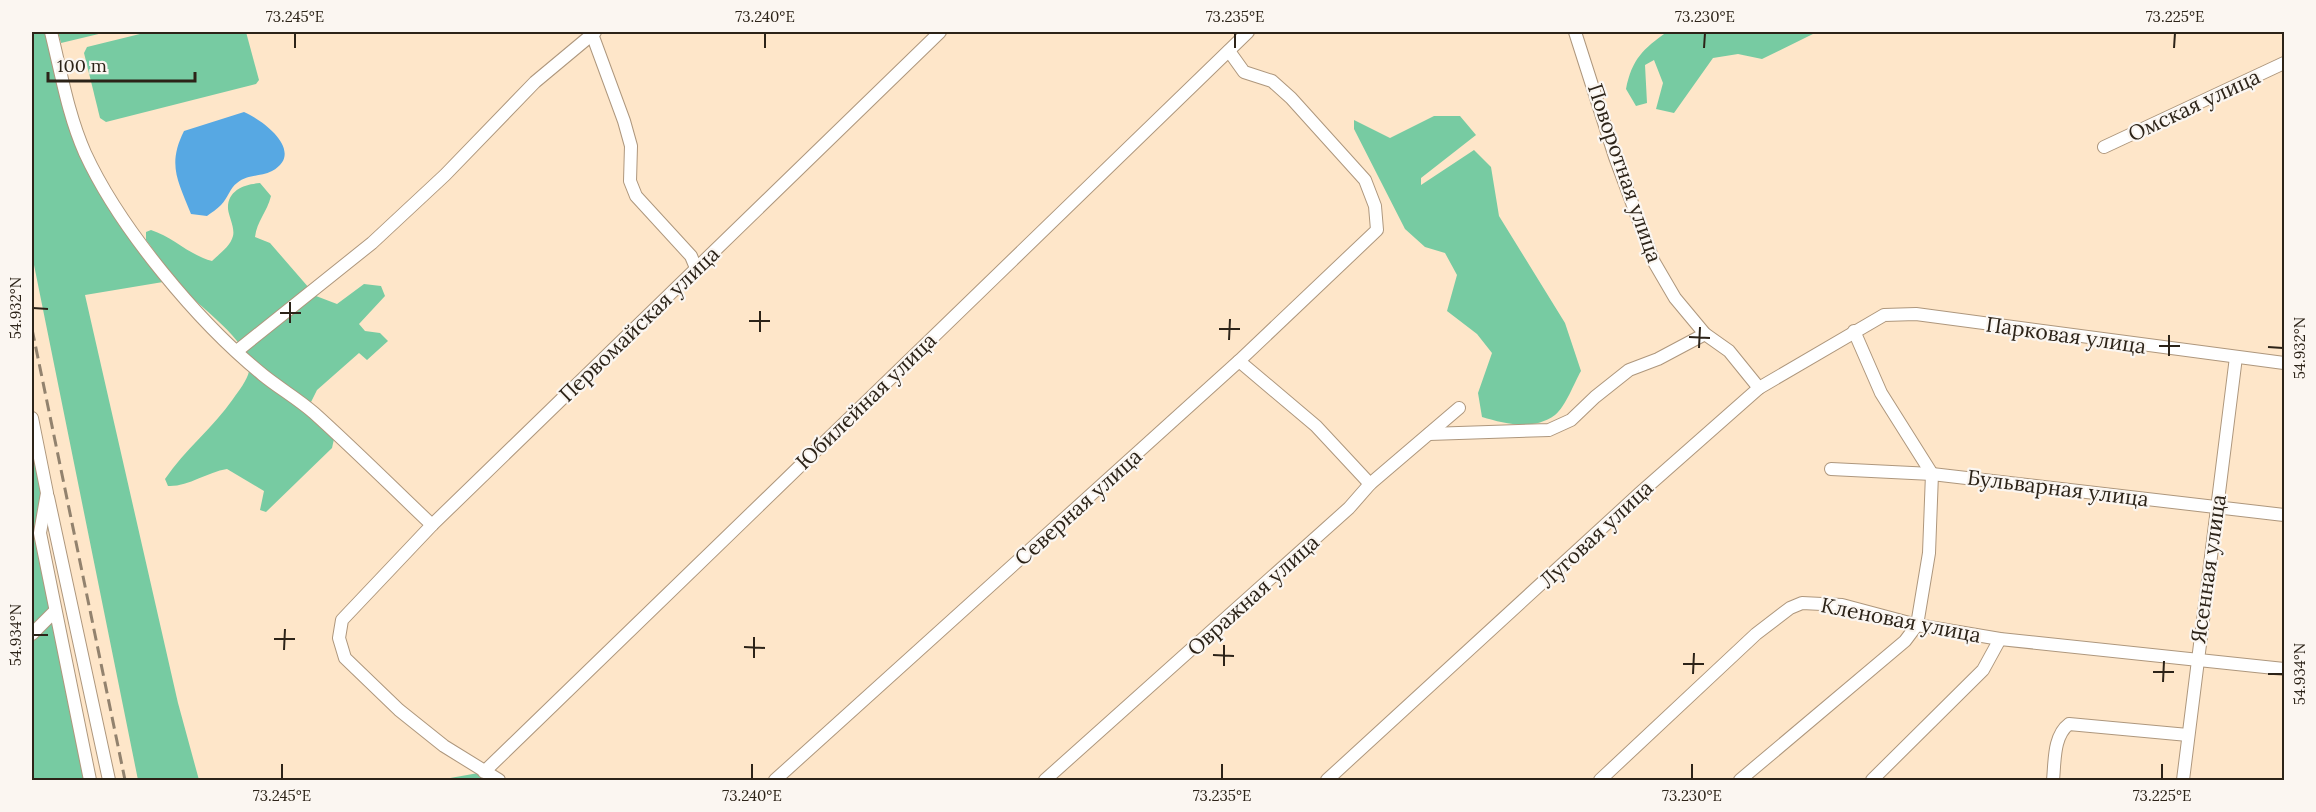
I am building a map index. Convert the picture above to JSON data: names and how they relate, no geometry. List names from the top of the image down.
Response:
{
  "streets": {
    "street": [
      "Омская улица",
      "Поворотная улица",
      "Первомайская улица",
      "Парковая улица",
      "Юбилейная улица",
      "Бульварная улица",
      "Северная улица",
      "Луговая улица",
      "Ясенная улица",
      "Овражная улица",
      "Кленовая улица"
    ]
  },
  "crossings": [
    ["Поворотная улица", "Луговая улица"],
    ["Первомайская улица", "Юбилейная улица"],
    ["Парковая улица", "Луговая улица"],
    ["Парковая улица", "Ясенная улица"],
    ["Юбилейная улица", "Северная улица"],
    ["Бульварная улица", "Ясенная улица"],
    ["Ясенная улица", "Кленовая улица"]
  ],
  "scale_bar": "100 m",
  "coordinates": [
    "73.245°E",
    "73.240°E",
    "73.235°E",
    "73.230°E",
    "73.225°E",
    "54.932°N",
    "54.934°N"
  ]
}
